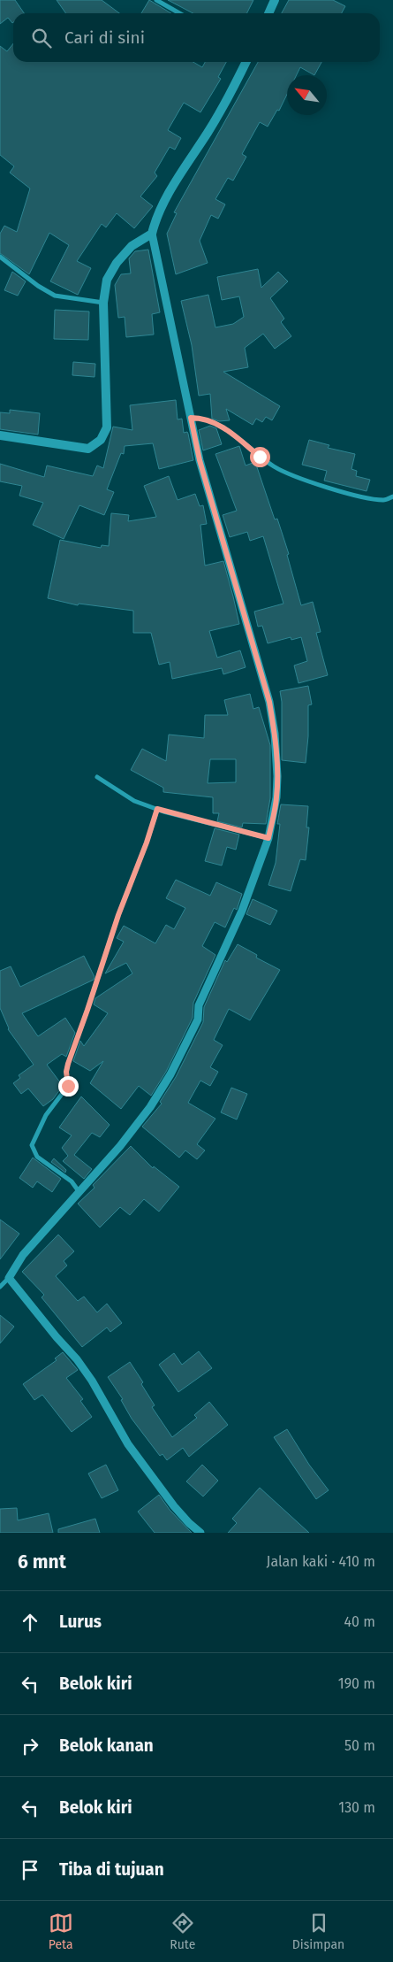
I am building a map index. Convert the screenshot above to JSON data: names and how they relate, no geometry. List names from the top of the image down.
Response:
{
  "north": "top left",
  "page": {
    "search": "Cari di sini",
    "heading": ["6 mnt", "Jalan kaki · 410 m"],
    "list": [
      ["Lurus", "40 m"],
      ["Belok kiri", "190 m"],
      ["Belok kanan", "50 m"],
      ["Belok kiri", "130 m"],
      "Tiba di tujuan"
    ],
    "nav": ["Peta", "Rute", "Disimpan"]
  }
}
